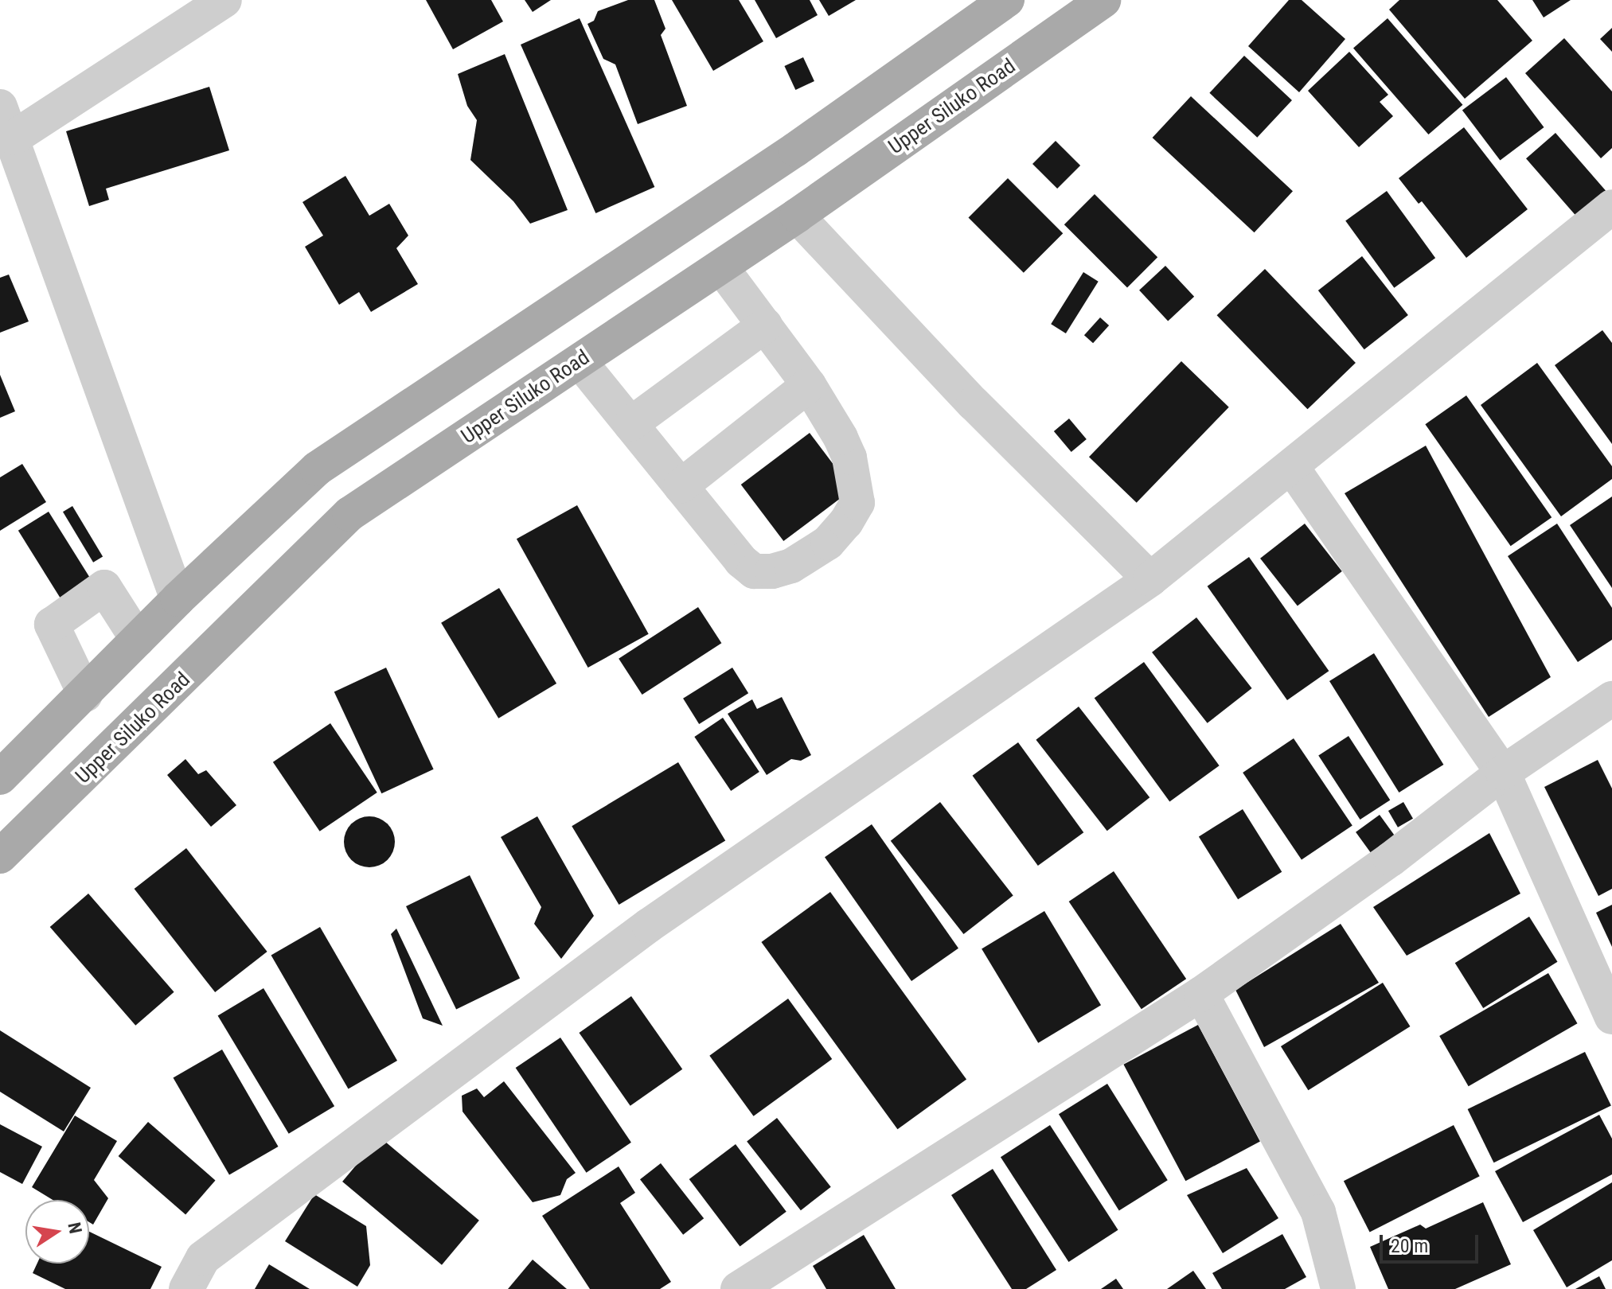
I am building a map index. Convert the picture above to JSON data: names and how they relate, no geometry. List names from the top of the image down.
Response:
{
  "streets": {
    "main road": ["Upper Siluko Road"]
  },
  "scale_bar": "20 m",
  "north": "right"
}
